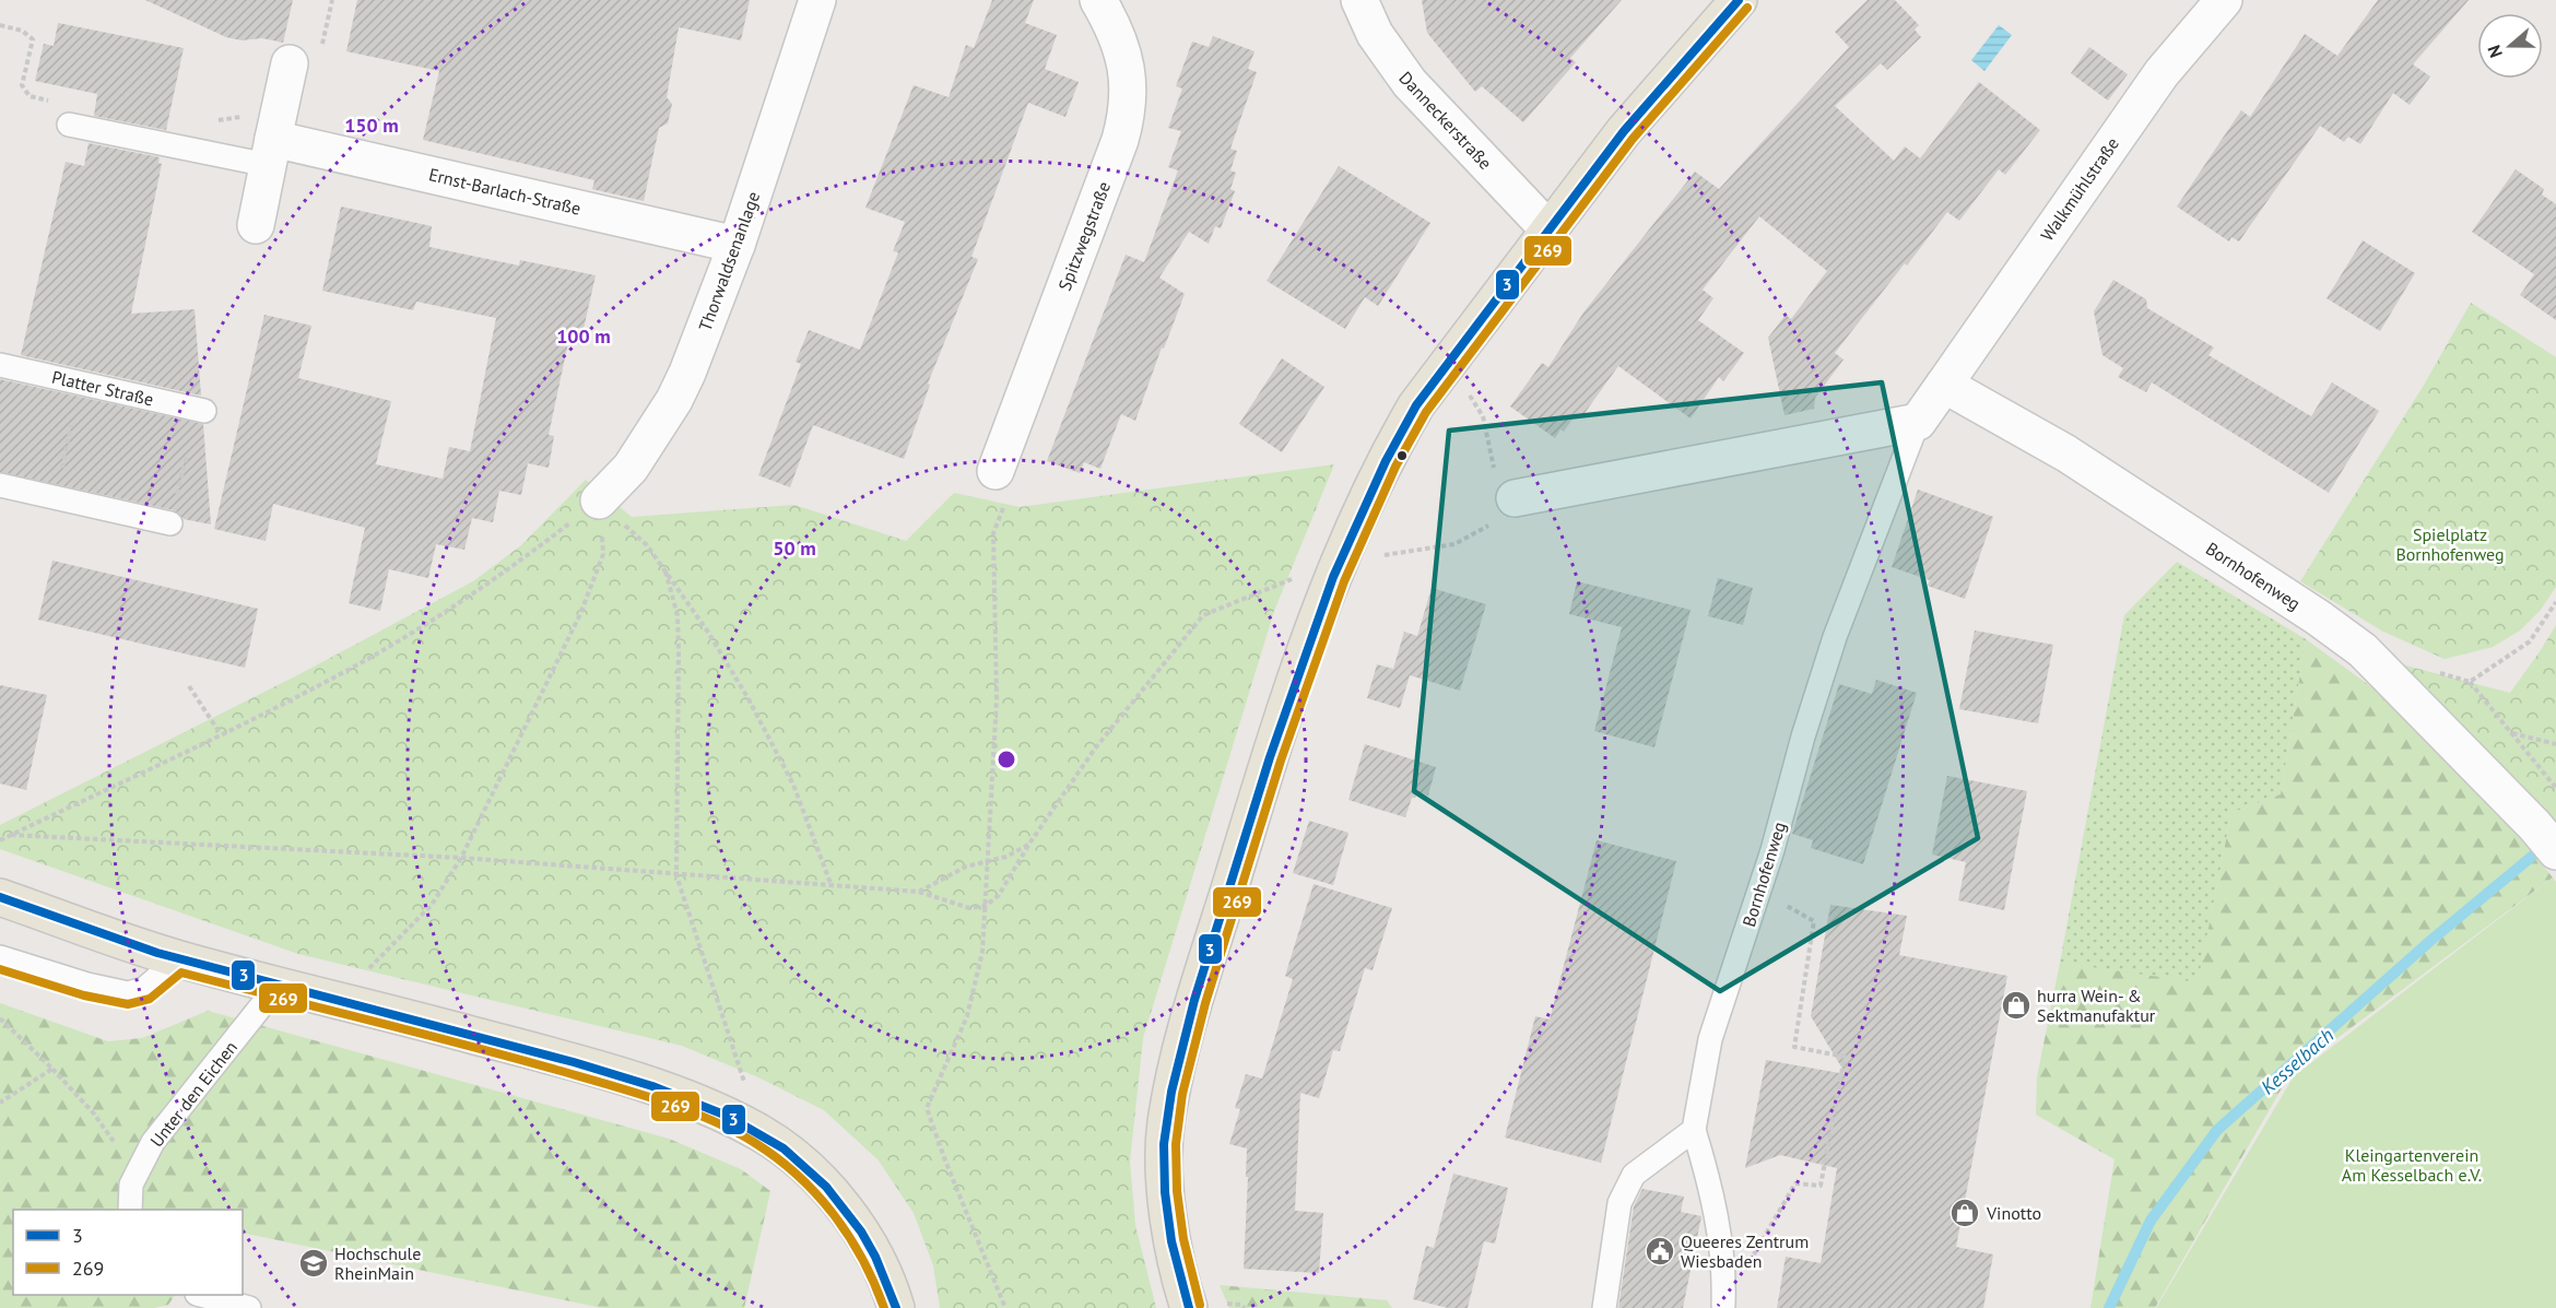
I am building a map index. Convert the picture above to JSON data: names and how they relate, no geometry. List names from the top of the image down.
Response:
{
  "streets": {
    "street": [
      "Danneckerstraße",
      "Walkmühlstraße",
      "Ernst-Barlach-Straße",
      "Spitzwegstraße",
      "Thorwaldsenanlage",
      "Bornhofenweg"
    ],
    "lane": ["Platter Straße", "Unter den Eichen"]
  },
  "crossings": [
    ["Walkmühlstraße", "Bornhofenweg"],
    ["Ernst-Barlach-Straße", "Thorwaldsenanlage"]
  ],
  "water": ["Kesselbach"],
  "parks": ["Spielplatz Bornhofenweg", "Kleingartenverein Am Kesselbach e.V."],
  "places": {
    "shop": ["hurra Wein- & Sektmanufaktur", "Vinotto"],
    "public building": ["Queeres Zentrum Wiesbaden"],
    "school or university": ["Hochschule RheinMain"]
  },
  "lines": ["transit line 3", "transit line 269"],
  "legend": ["3", "269"],
  "north": "left",
  "rings": ["150 m", "100 m", "50 m"]
}
